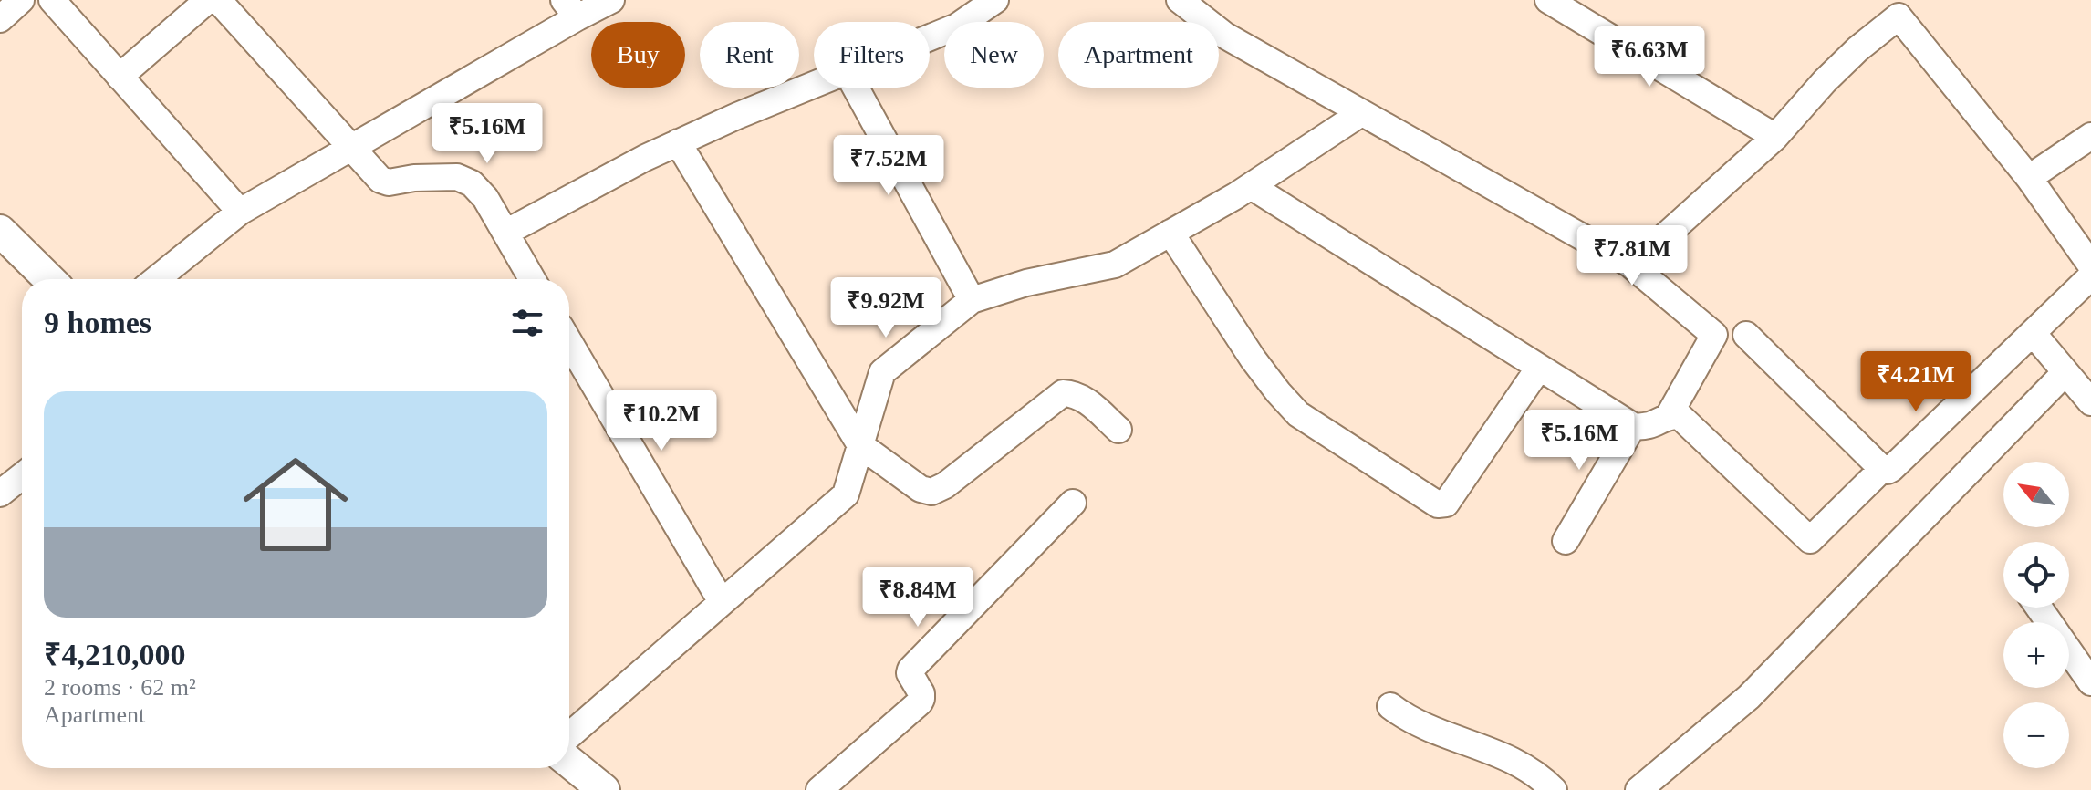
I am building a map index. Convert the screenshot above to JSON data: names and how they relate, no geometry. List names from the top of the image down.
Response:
{
  "north": "top left",
  "page": {
    "chip": [
      "Buy",
      "Rent",
      "Filters",
      "New",
      "Apartment"
    ],
    "price": [
      "₹6.63M",
      "₹5.16M",
      "₹7.52M",
      "₹7.81M",
      "₹9.92M",
      "₹4.21M",
      "₹10.2M",
      "₹5.16M",
      "₹8.84M"
    ],
    "heading": "9 homes",
    "list": [
      {
        "name": "₹4,210,000",
        "note": "2 rooms · 62 m² · Apartment"
      }
    ],
    "map_buttons": ["+", "−"]
  }
}
